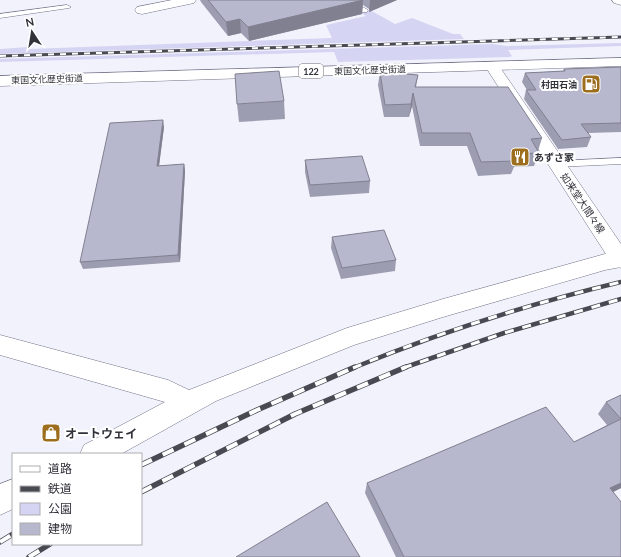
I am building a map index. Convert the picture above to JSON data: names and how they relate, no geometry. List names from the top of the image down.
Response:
{
  "streets": {
    "main road": ["東国文化歴史街道", "122", "如来堂大間々線"]
  },
  "crossings": [
    ["東国文化歴史街道", "如来堂大間々線"]
  ],
  "places": {
    "fuel station": ["村田石油"],
    "restaurant": ["あずさ家"],
    "shop": ["オートウェイ"]
  },
  "legend": [
    "道路",
    "鉄道",
    "公園",
    "建物"
  ],
  "north": "top"
}
